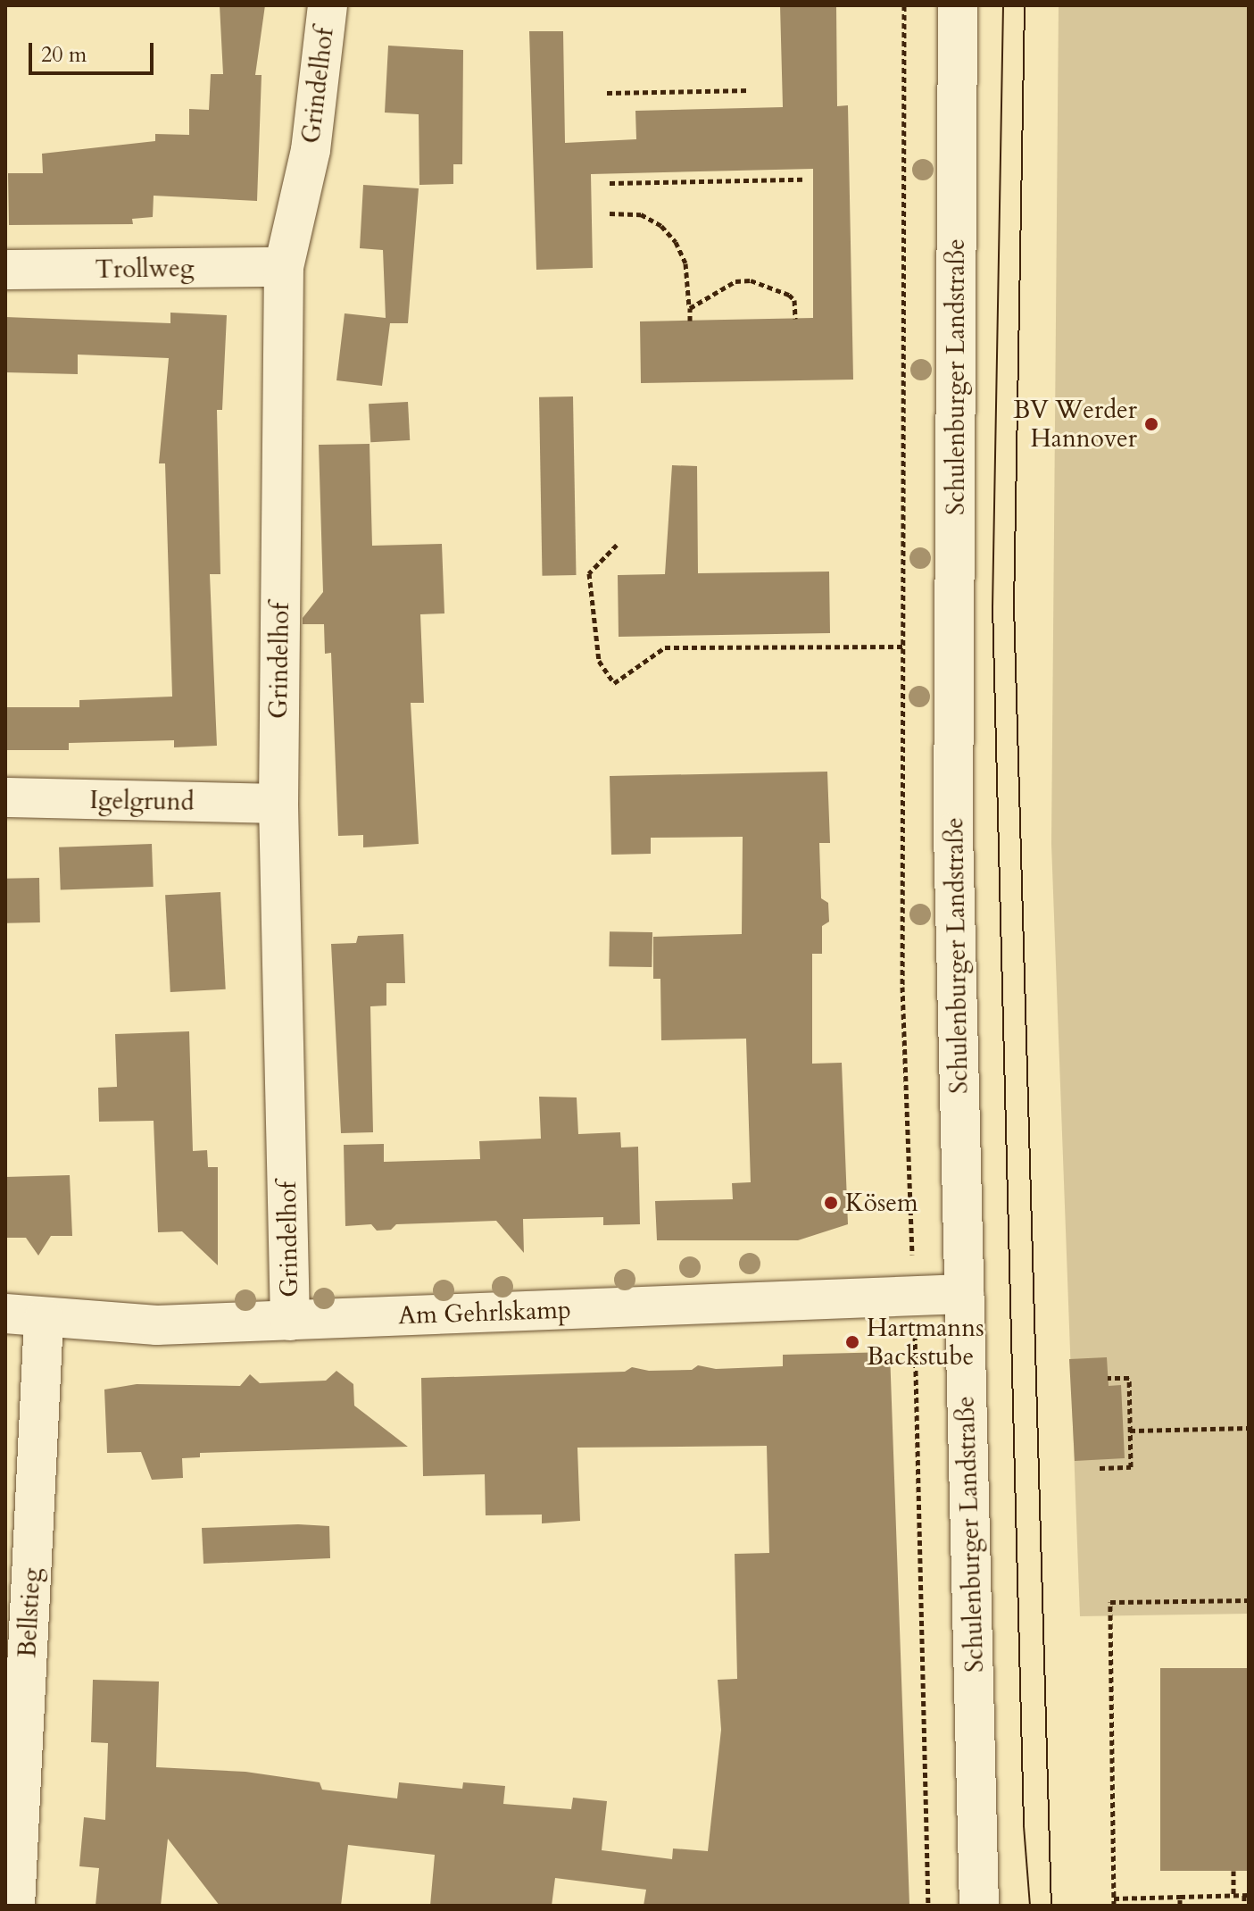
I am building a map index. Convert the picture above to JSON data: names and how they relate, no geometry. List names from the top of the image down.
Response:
{
  "streets": {
    "street": [
      "Grindelhof",
      "Trollweg",
      "Schulenburger Landstraße",
      "Igelgrund",
      "Am Gehrlskamp",
      "Bellstieg"
    ]
  },
  "crossings": [
    ["Grindelhof", "Trollweg"],
    ["Grindelhof", "Igelgrund"],
    ["Grindelhof", "Am Gehrlskamp"],
    ["Schulenburger Landstraße", "Am Gehrlskamp"],
    ["Am Gehrlskamp", "Bellstieg"]
  ],
  "places": ["BV Werder Hannover", "Kösem", "Hartmanns Backstube"],
  "scale_bar": "20 m"
}
